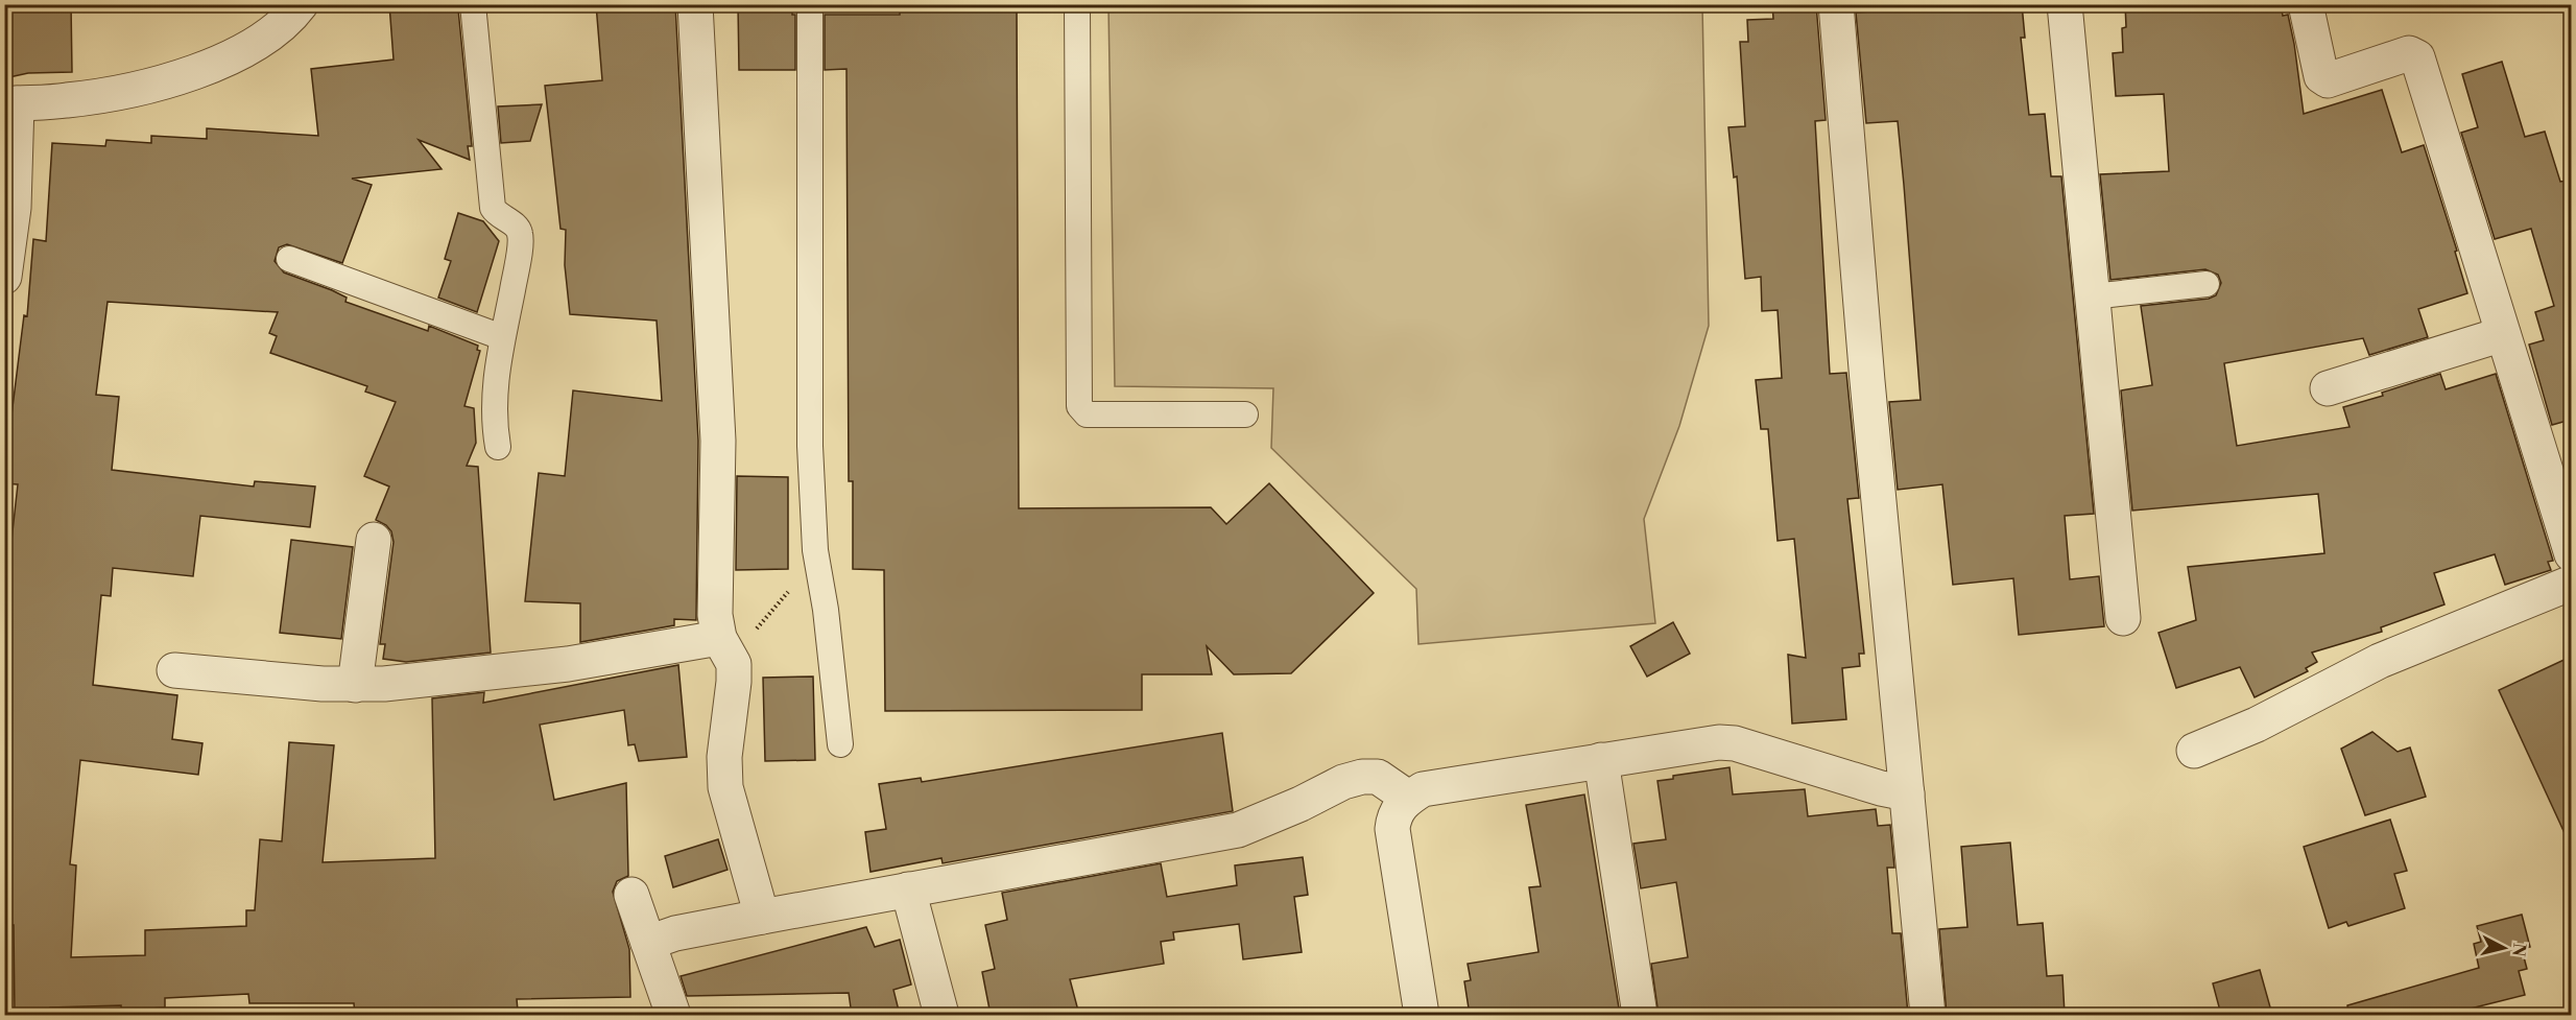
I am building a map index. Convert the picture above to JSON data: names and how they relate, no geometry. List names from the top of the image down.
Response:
{
  "north": "right"
}
